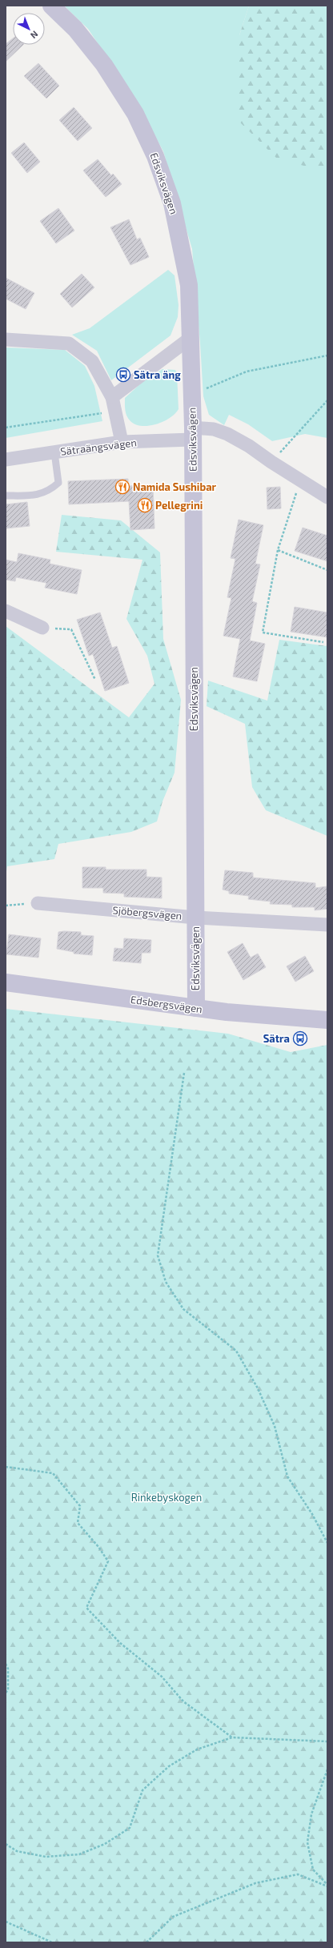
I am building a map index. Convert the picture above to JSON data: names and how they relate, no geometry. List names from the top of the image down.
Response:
{
  "streets": {
    "street": [
      "Edsviksvägen",
      "Sätraängsvägen",
      "Sjöbergsvägen",
      "Edsbergsvägen"
    ]
  },
  "crossings": [
    ["Edsviksvägen", "Sätraängsvägen"],
    ["Edsviksvägen", "Sjöbergsvägen"],
    ["Edsviksvägen", "Edsbergsvägen"]
  ],
  "parks": ["Rinkebyskogen"],
  "places": {
    "bus stop": ["Sätra äng", "Sätra"],
    "restaurant": ["Namida Sushibar", "Pellegrini"]
  },
  "north": "bottom right"
}
